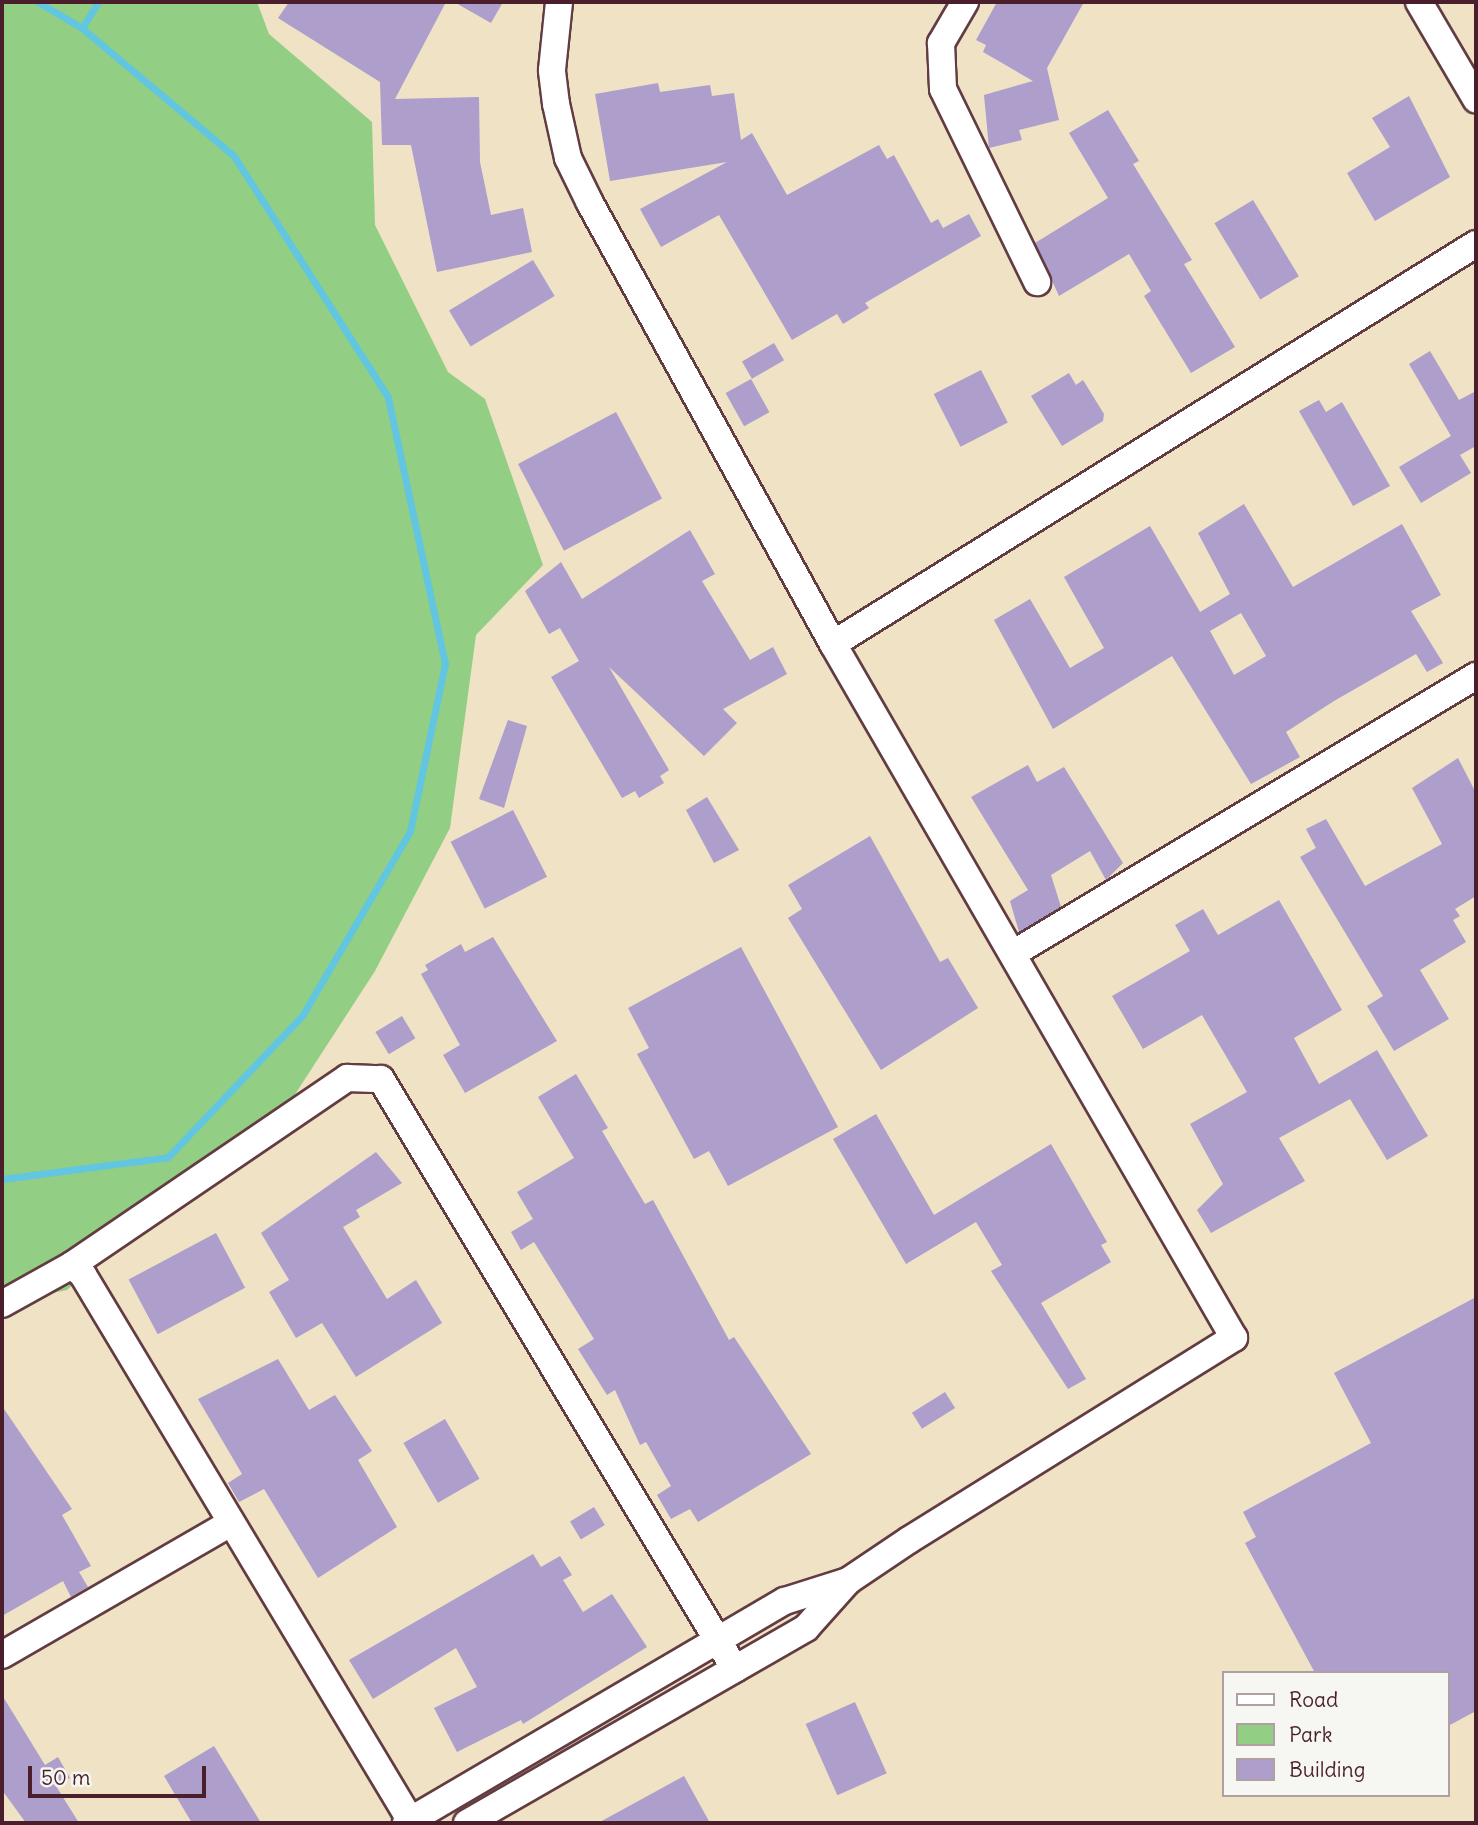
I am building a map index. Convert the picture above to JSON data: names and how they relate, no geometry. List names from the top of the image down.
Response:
{
  "legend": ["Road", "Park", "Building"],
  "scale_bar": "50 m"
}
